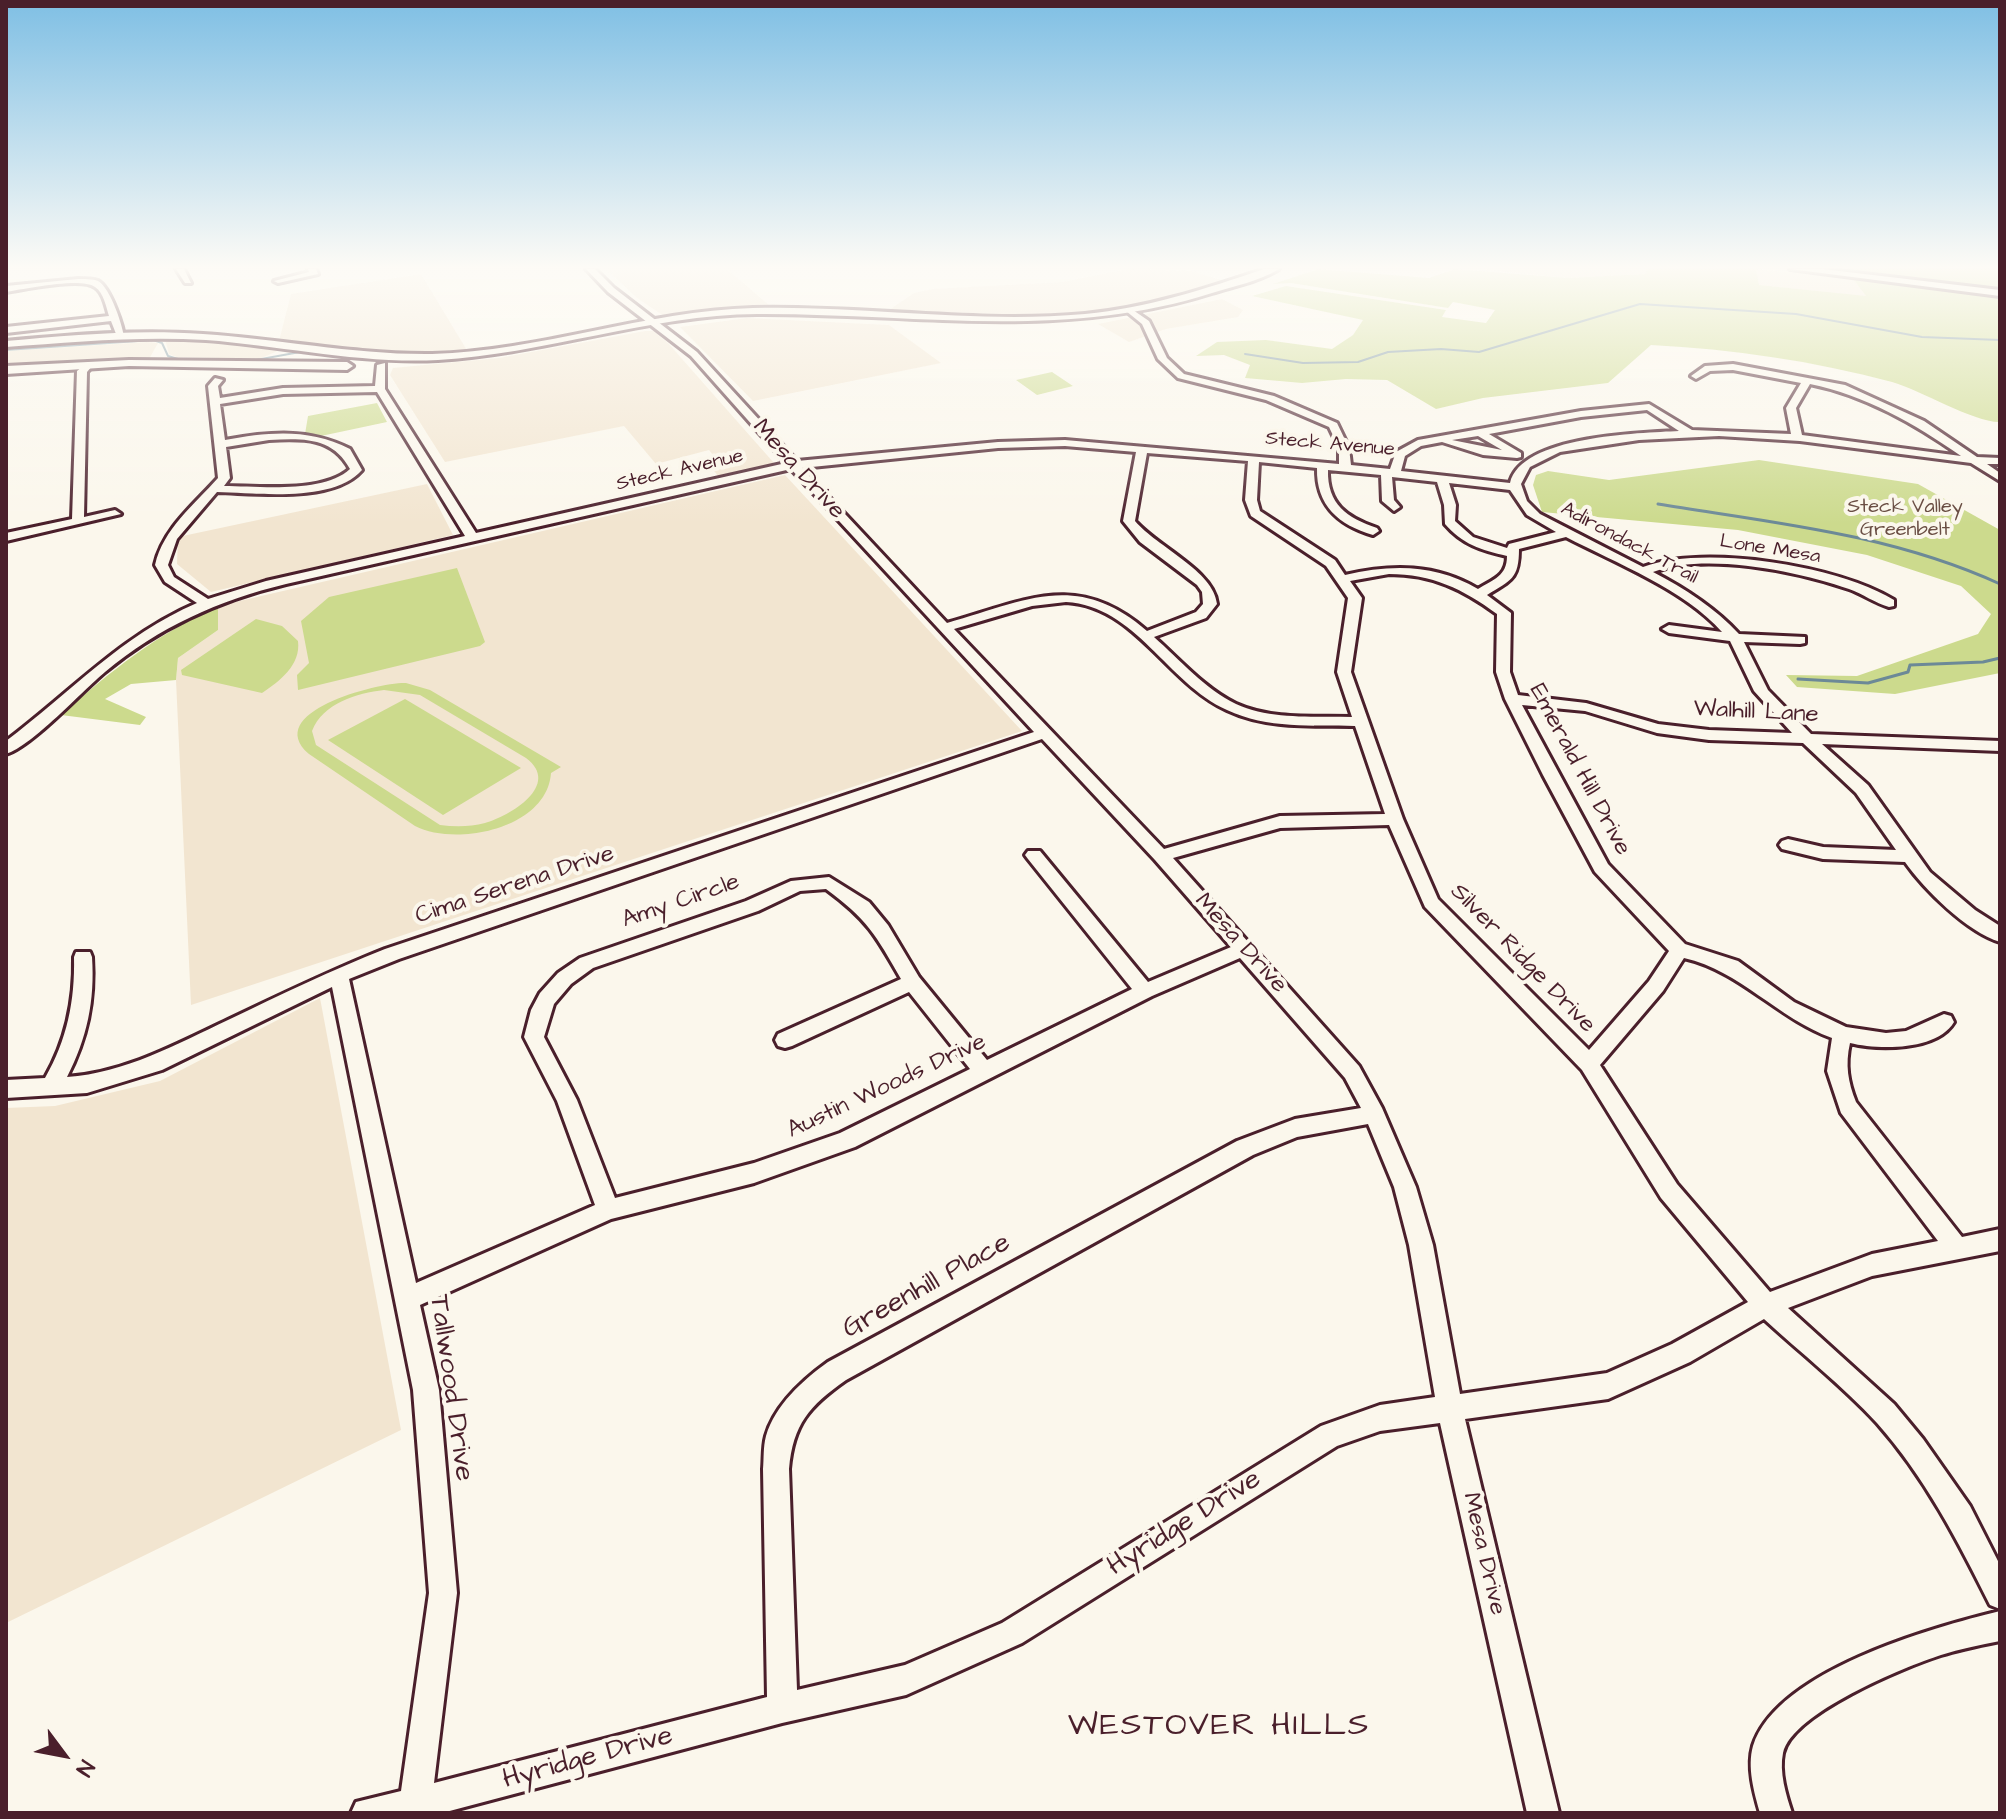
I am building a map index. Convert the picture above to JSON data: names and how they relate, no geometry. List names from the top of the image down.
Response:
{
  "streets": {
    "street": [
      "Steck Avenue",
      "Mesa Drive",
      "Adirondack Trail",
      "Lone Mesa",
      "Walhill Lane",
      "Emerald Hill Drive",
      "Cima Serena Drive",
      "Amy Circle",
      "Silver Ridge Drive",
      "Austin Woods Drive",
      "Greenhill Place",
      "Tallwood Drive",
      "Hyridge Drive"
    ]
  },
  "crossings": [
    ["Steck Avenue", "Mesa Drive"],
    ["Steck Avenue", "Adirondack Trail"],
    ["Mesa Drive", "Cima Serena Drive"],
    ["Mesa Drive", "Austin Woods Drive"],
    ["Mesa Drive", "Greenhill Place"],
    ["Mesa Drive", "Hyridge Drive"],
    ["Adirondack Trail", "Lone Mesa"],
    ["Adirondack Trail", "Walhill Lane"],
    ["Walhill Lane", "Emerald Hill Drive"],
    ["Emerald Hill Drive", "Silver Ridge Drive"],
    ["Cima Serena Drive", "Tallwood Drive"],
    ["Amy Circle", "Austin Woods Drive"],
    ["Silver Ridge Drive", "Hyridge Drive"],
    ["Austin Woods Drive", "Tallwood Drive"],
    ["Greenhill Place", "Hyridge Drive"],
    ["Tallwood Drive", "Hyridge Drive"]
  ],
  "districts": ["WESTOVER HILLS"],
  "parks": ["Steck Valley Greenbelt"],
  "north": "bottom right"
}
